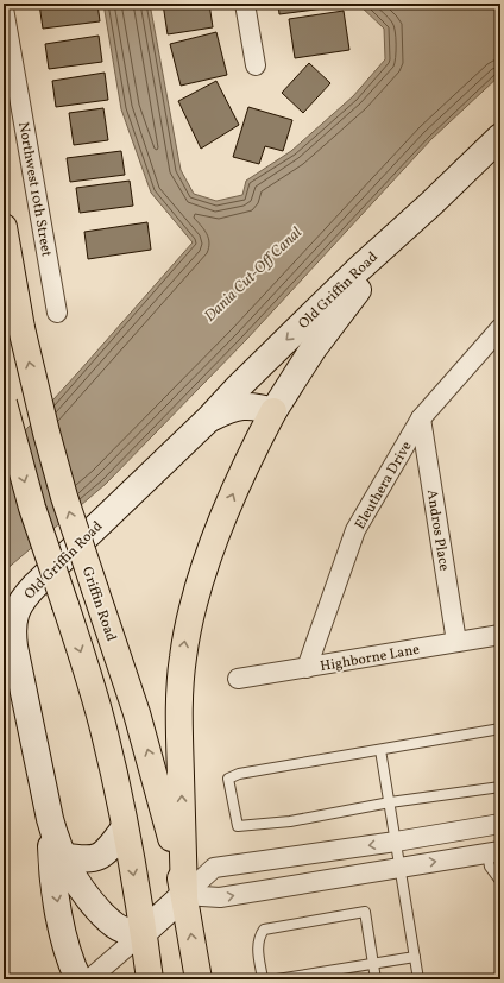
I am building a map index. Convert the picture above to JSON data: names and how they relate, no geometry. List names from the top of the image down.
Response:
{
  "streets": {
    "main road": ["Griffin Road"],
    "street": [
      "Northwest 10th Street",
      "Old Griffin Road",
      "Eleuthera Drive",
      "Andros Place",
      "Highborne Lane"
    ]
  },
  "crossings": [
    ["Eleuthera Drive", "Andros Place"],
    ["Eleuthera Drive", "Highborne Lane"],
    ["Andros Place", "Highborne Lane"]
  ],
  "water": ["Dania Cut-Off Canal"]
}
